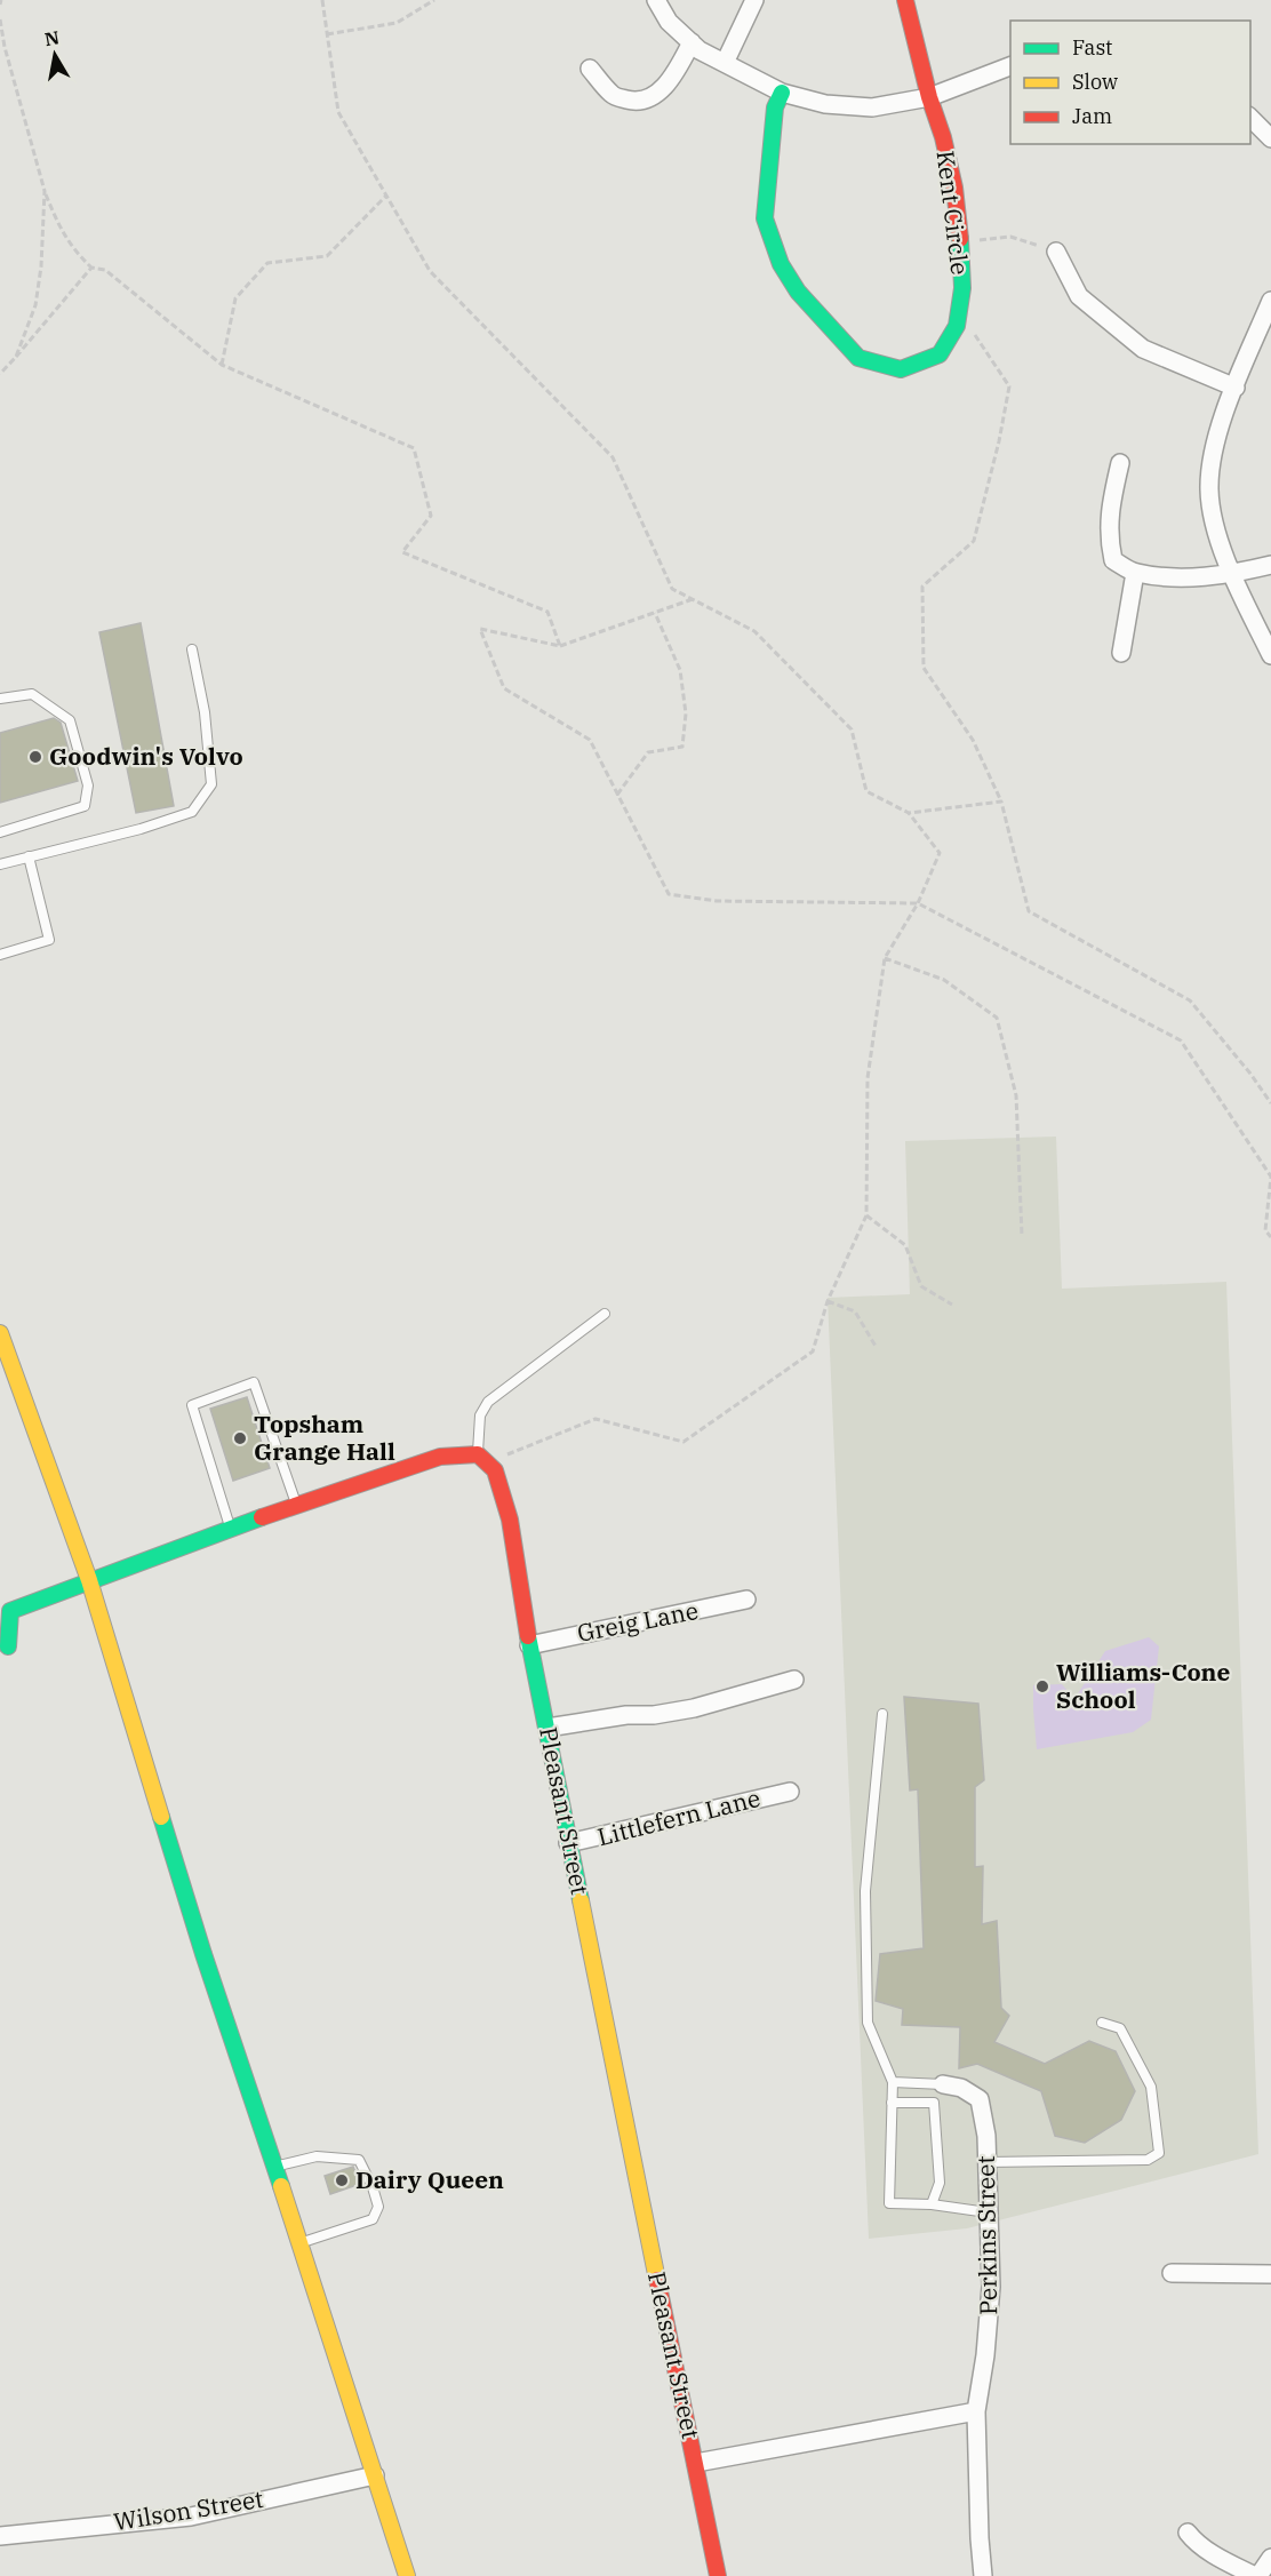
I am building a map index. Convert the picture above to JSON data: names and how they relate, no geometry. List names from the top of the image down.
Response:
{
  "streets": {
    "street": [
      "Kent Circle",
      "Greig Lane",
      "Pleasant Street",
      "Littlefern Lane",
      "Perkins Street",
      "Wilson Street"
    ]
  },
  "crossings": [
    ["Greig Lane", "Pleasant Street"],
    ["Pleasant Street", "Littlefern Lane"]
  ],
  "places": [
    "Goodwin's Volvo",
    "Topsham Grange Hall",
    "Williams-Cone School",
    "Dairy Queen"
  ],
  "legend": ["Fast", "Slow", "Jam"],
  "north": "top"
}
